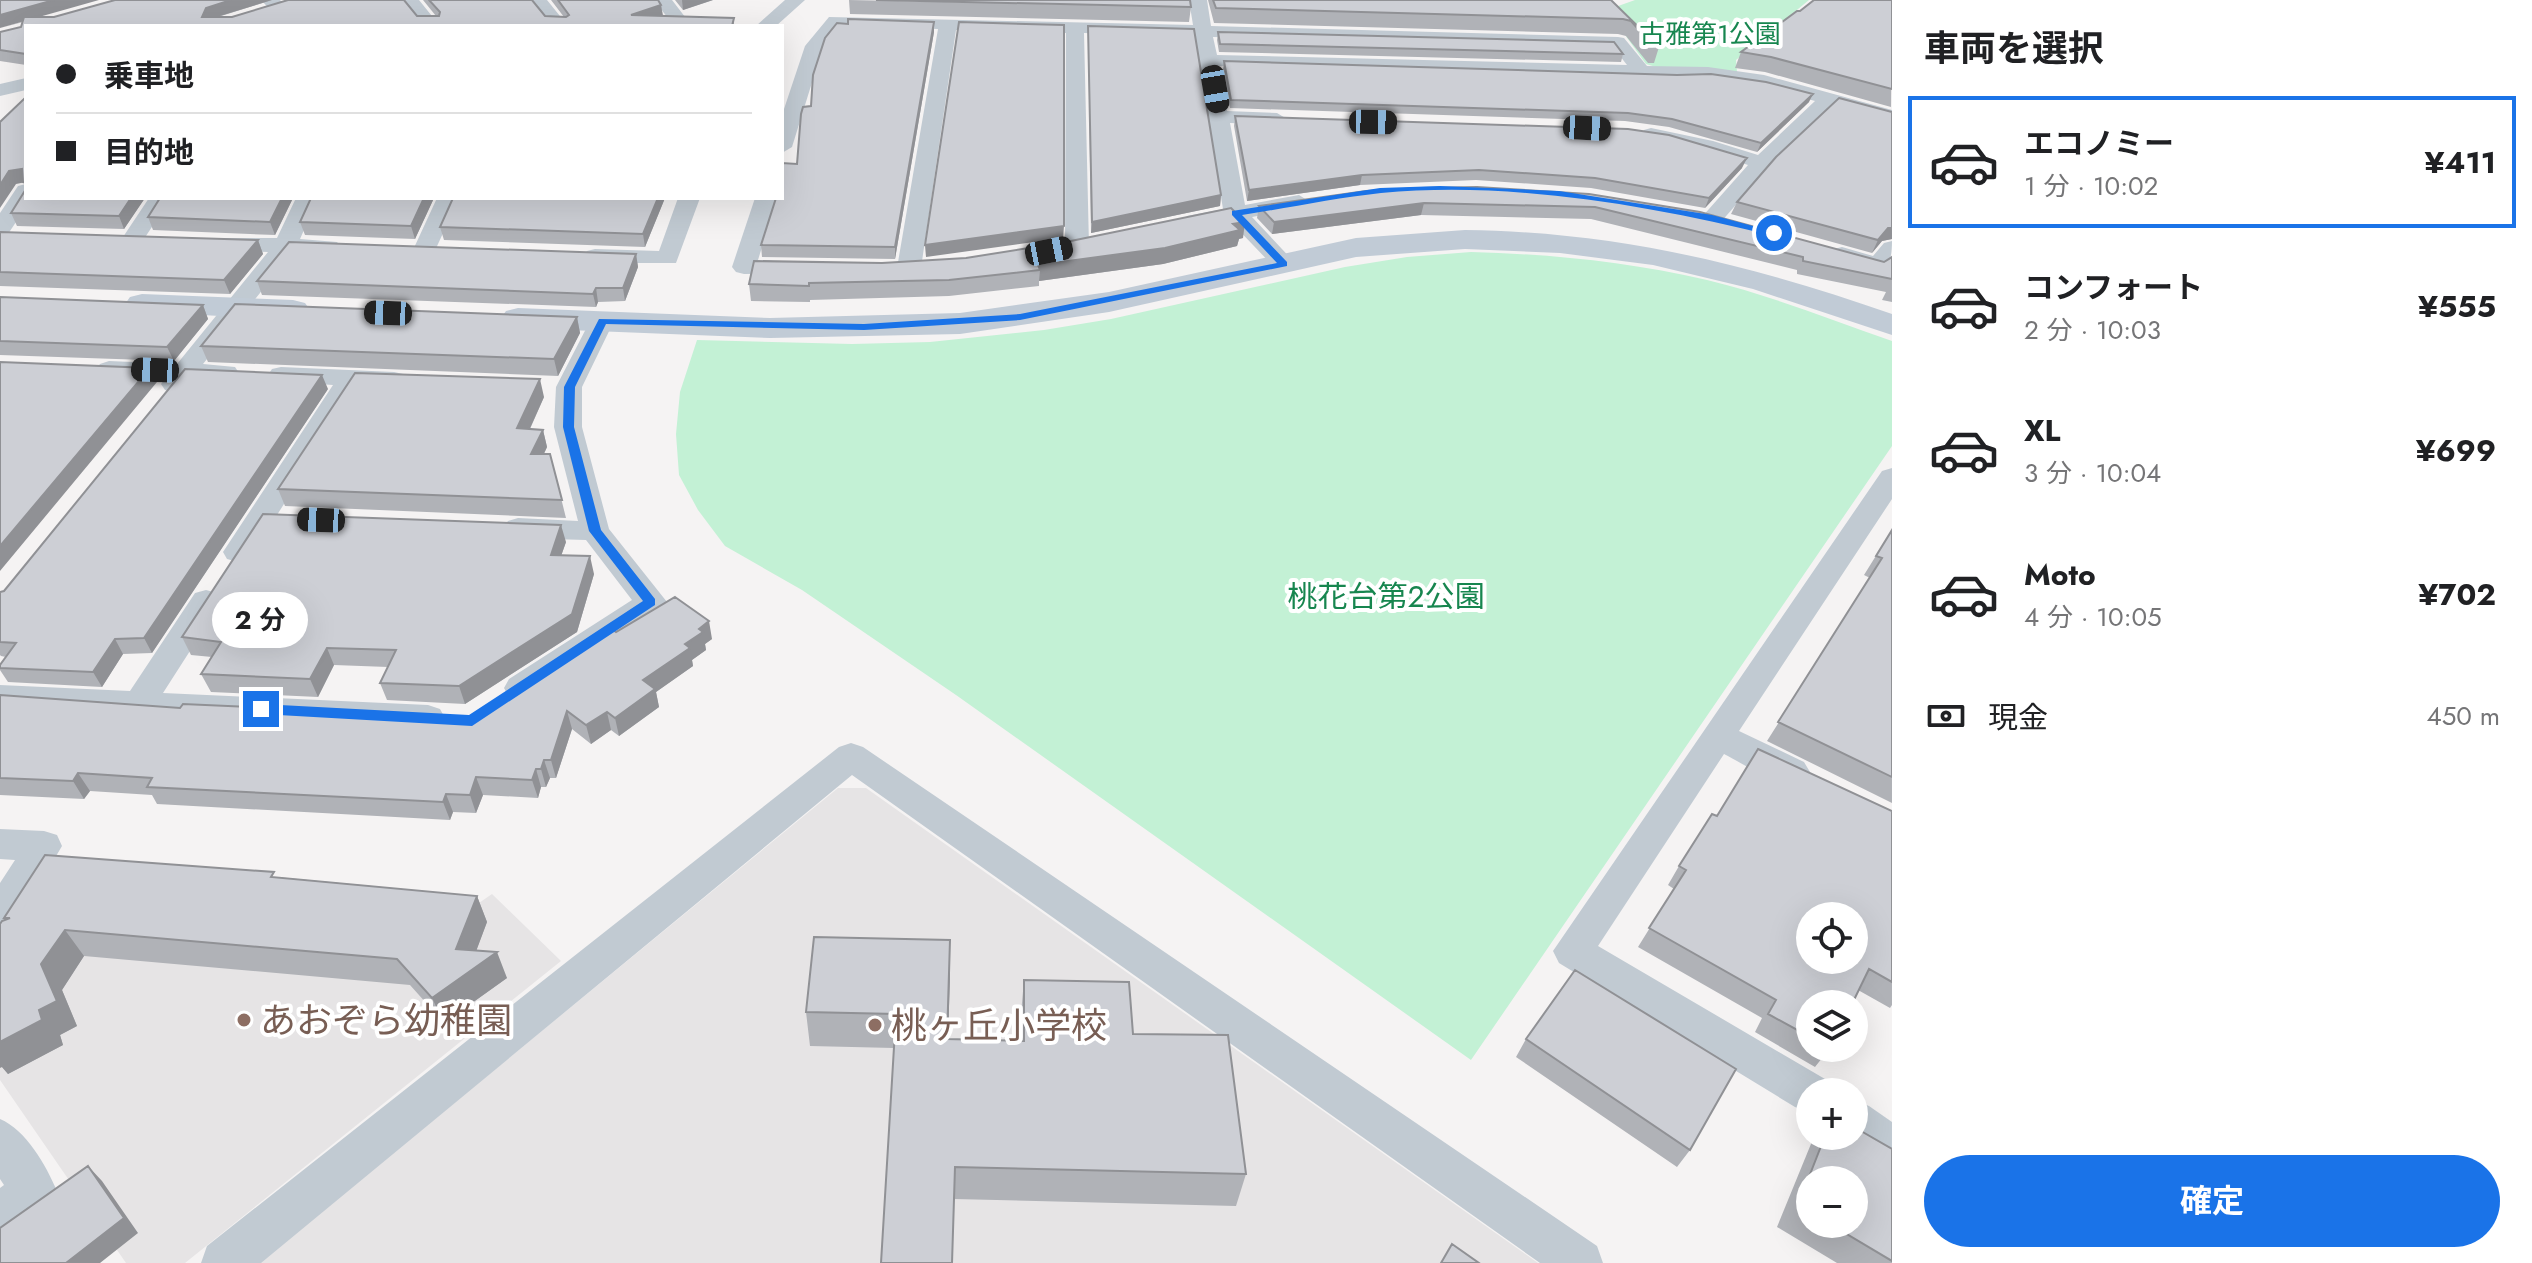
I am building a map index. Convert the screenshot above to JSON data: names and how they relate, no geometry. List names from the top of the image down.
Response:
{
  "parks": ["古雅第1公園", "桃花台第2公園"],
  "places": ["あおぞら幼稚園", "桃ヶ丘小学校"],
  "page": {
    "heading": "車両を選択",
    "banner": ["乗車地", "目的地"],
    "list": [
      {
        "name": "エコノミー",
        "note": "1 分 · 10:02",
        "value": "¥411"
      },
      {
        "name": "コンフォート",
        "note": "2 分 · 10:03",
        "value": "¥555"
      },
      {
        "name": "XL",
        "note": "3 分 · 10:04",
        "value": "¥699"
      },
      {
        "name": "Moto",
        "note": "4 分 · 10:05",
        "value": "¥702"
      }
    ],
    "bubble": "2 分",
    "pay": ["現金", "450 m"],
    "map_buttons": ["+", "−"],
    "buttons": "確定"
  }
}
